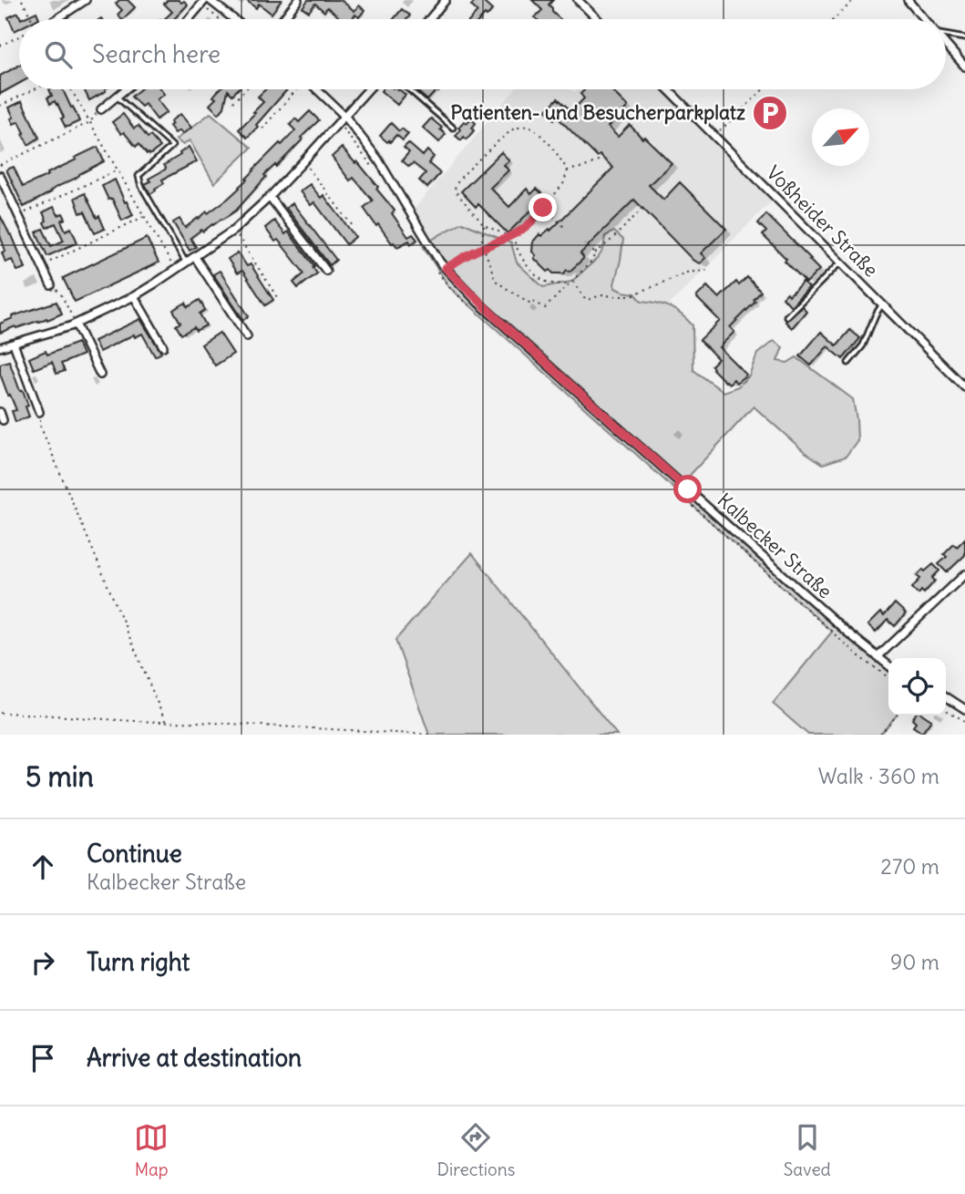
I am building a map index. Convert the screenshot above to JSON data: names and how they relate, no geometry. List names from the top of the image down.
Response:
{
  "streets": {
    "street": ["Voßheider Straße", "Kalbecker Straße"]
  },
  "places": {
    "parking": ["Patienten- und Besucherparkplatz"]
  },
  "north": "top right",
  "page": {
    "search": "Search here",
    "heading": ["5 min", "Walk · 360 m"],
    "list": [
      ["Continue", "Kalbecker Straße", "270 m"],
      ["Turn right", "90 m"],
      "Arrive at destination"
    ],
    "nav": ["Map", "Directions", "Saved"]
  }
}
